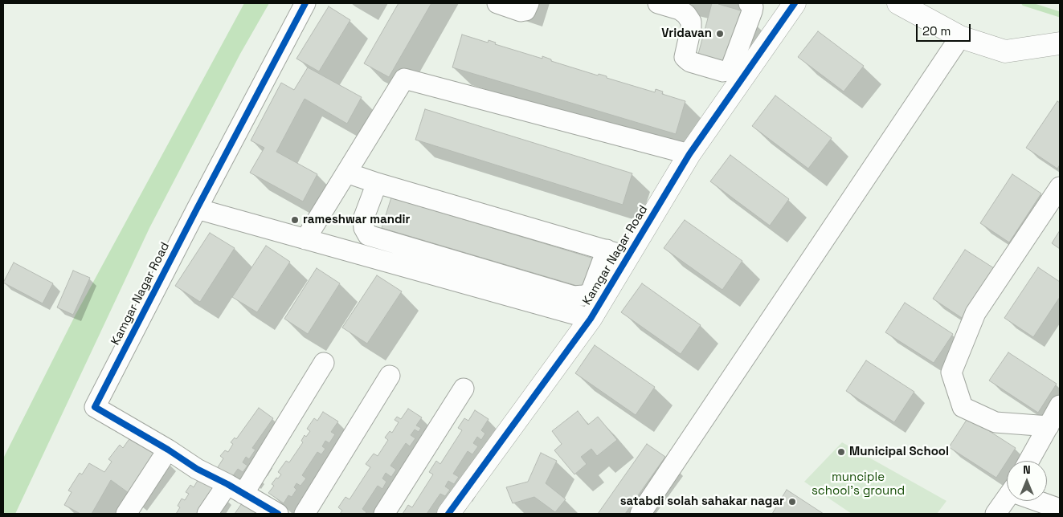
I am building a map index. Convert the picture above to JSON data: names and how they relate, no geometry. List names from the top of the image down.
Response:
{
  "streets": {
    "street": ["Kamgar Nagar Road"]
  },
  "parks": ["munciple school's ground"],
  "places": [
    "Vridavan",
    "rameshwar mandir",
    "Municipal School",
    "satabdi solah sahakar nagar"
  ],
  "scale_bar": "20 m",
  "north": "top"
}
